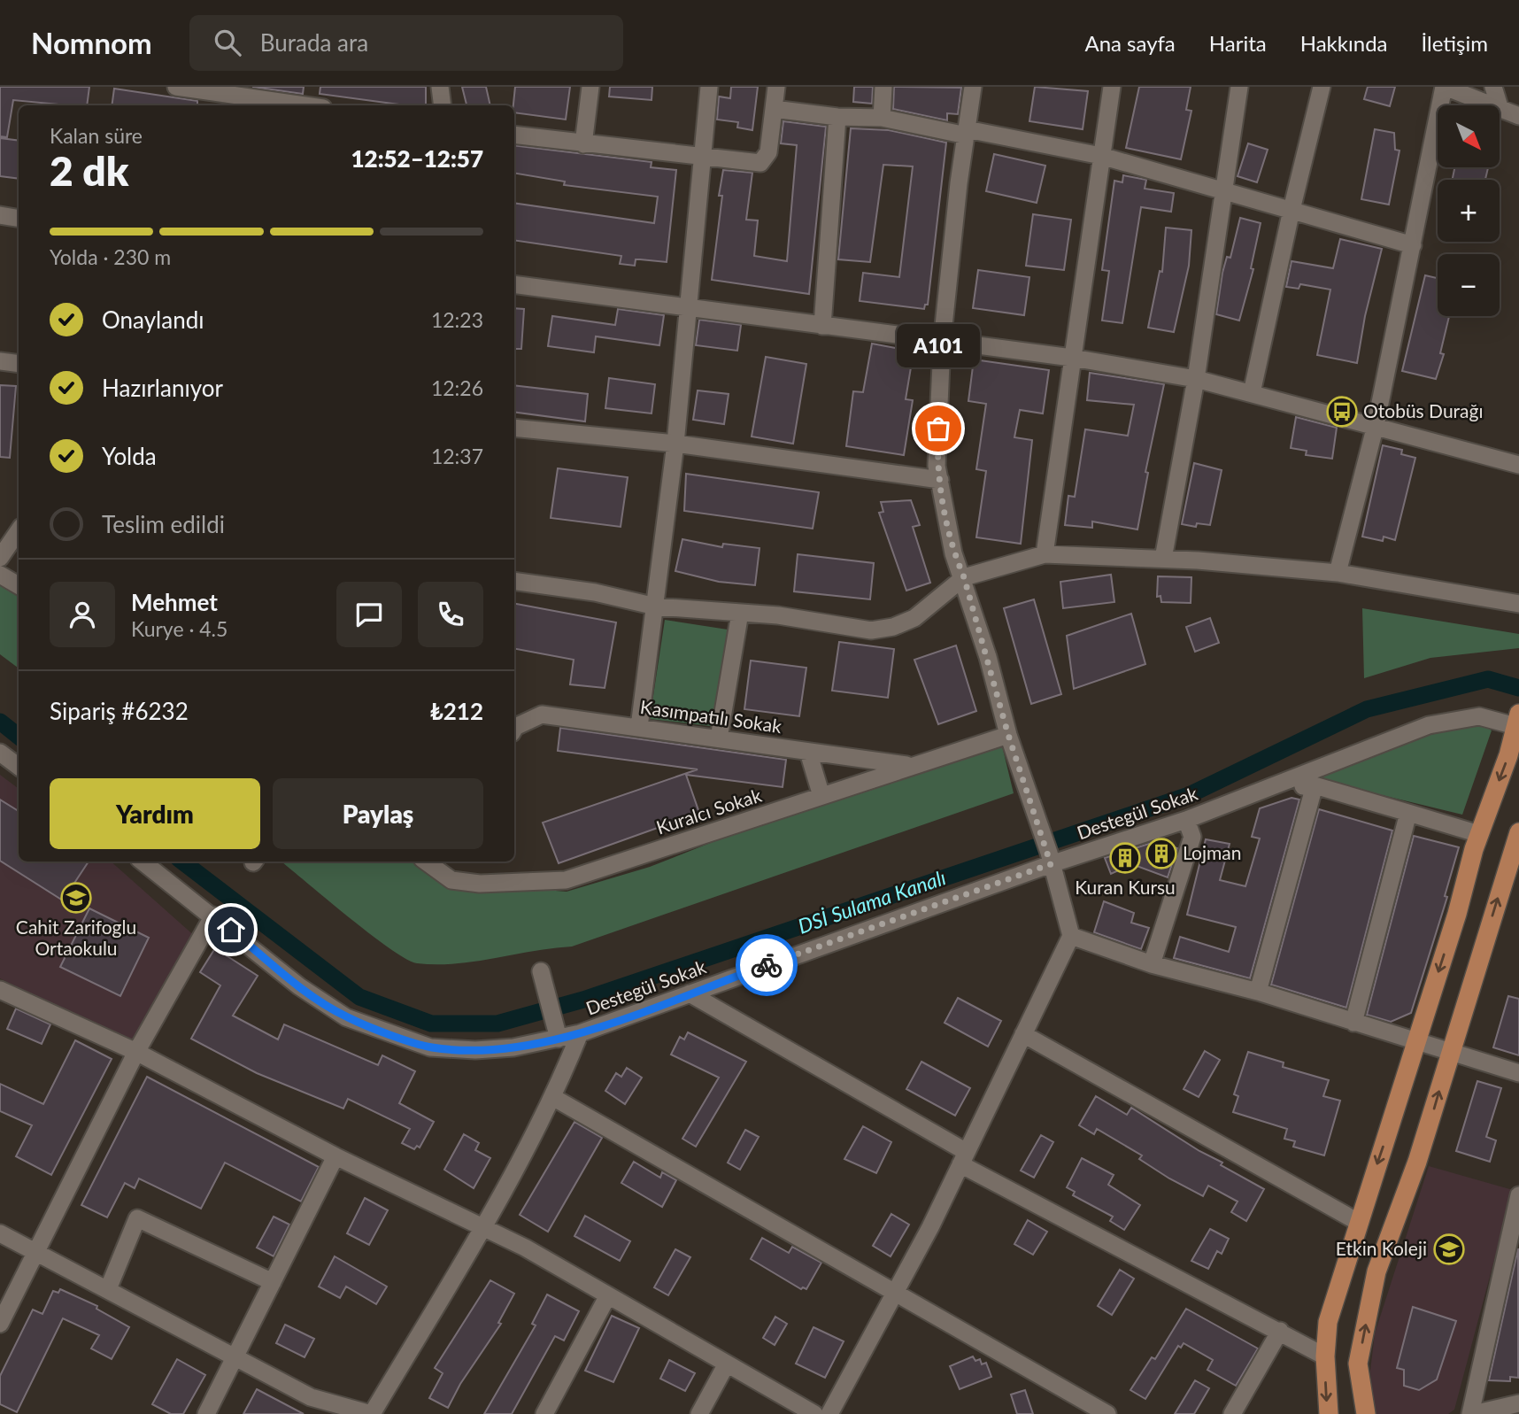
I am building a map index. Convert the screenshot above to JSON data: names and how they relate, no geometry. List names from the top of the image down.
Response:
{
  "streets": {
    "street": ["Kasımpatılı Sokak", "Kuralcı Sokak", "Destegül Sokak"]
  },
  "crossings": [
    ["Kasımpatılı Sokak", "Kuralcı Sokak"]
  ],
  "water": ["DSİ Sulama Kanalı"],
  "places": {
    "bus stop": ["Otobüs Durağı"],
    "other": ["A101"],
    "building": ["Lojman", "Kuran Kursu"],
    "school or university": ["Cahit Zarifoglu Ortaokulu", "Etkin Koleji"]
  },
  "north": "bottom right",
  "page": {
    "header": "Nomnom",
    "search": "Burada ara",
    "nav": [
      "Ana sayfa",
      "Harita",
      "Hakkında",
      "İletişim"
    ],
    "map_buttons": ["+", "−"],
    "heading": ["2 dk", "Kalan süre", "12:52–12:57"],
    "panel": [
      "Mehmet",
      "Kurye · 4.5",
      "Sipariş #6232",
      "₺212"
    ],
    "bar": "Yolda · 230 m",
    "list": [
      ["Onaylandı", "12:23"],
      ["Hazırlanıyor", "12:26"],
      ["Yolda", "12:37"],
      "Teslim edildi"
    ],
    "bubble": "A101",
    "buttons": ["Yardım", "Paylaş"]
  }
}
